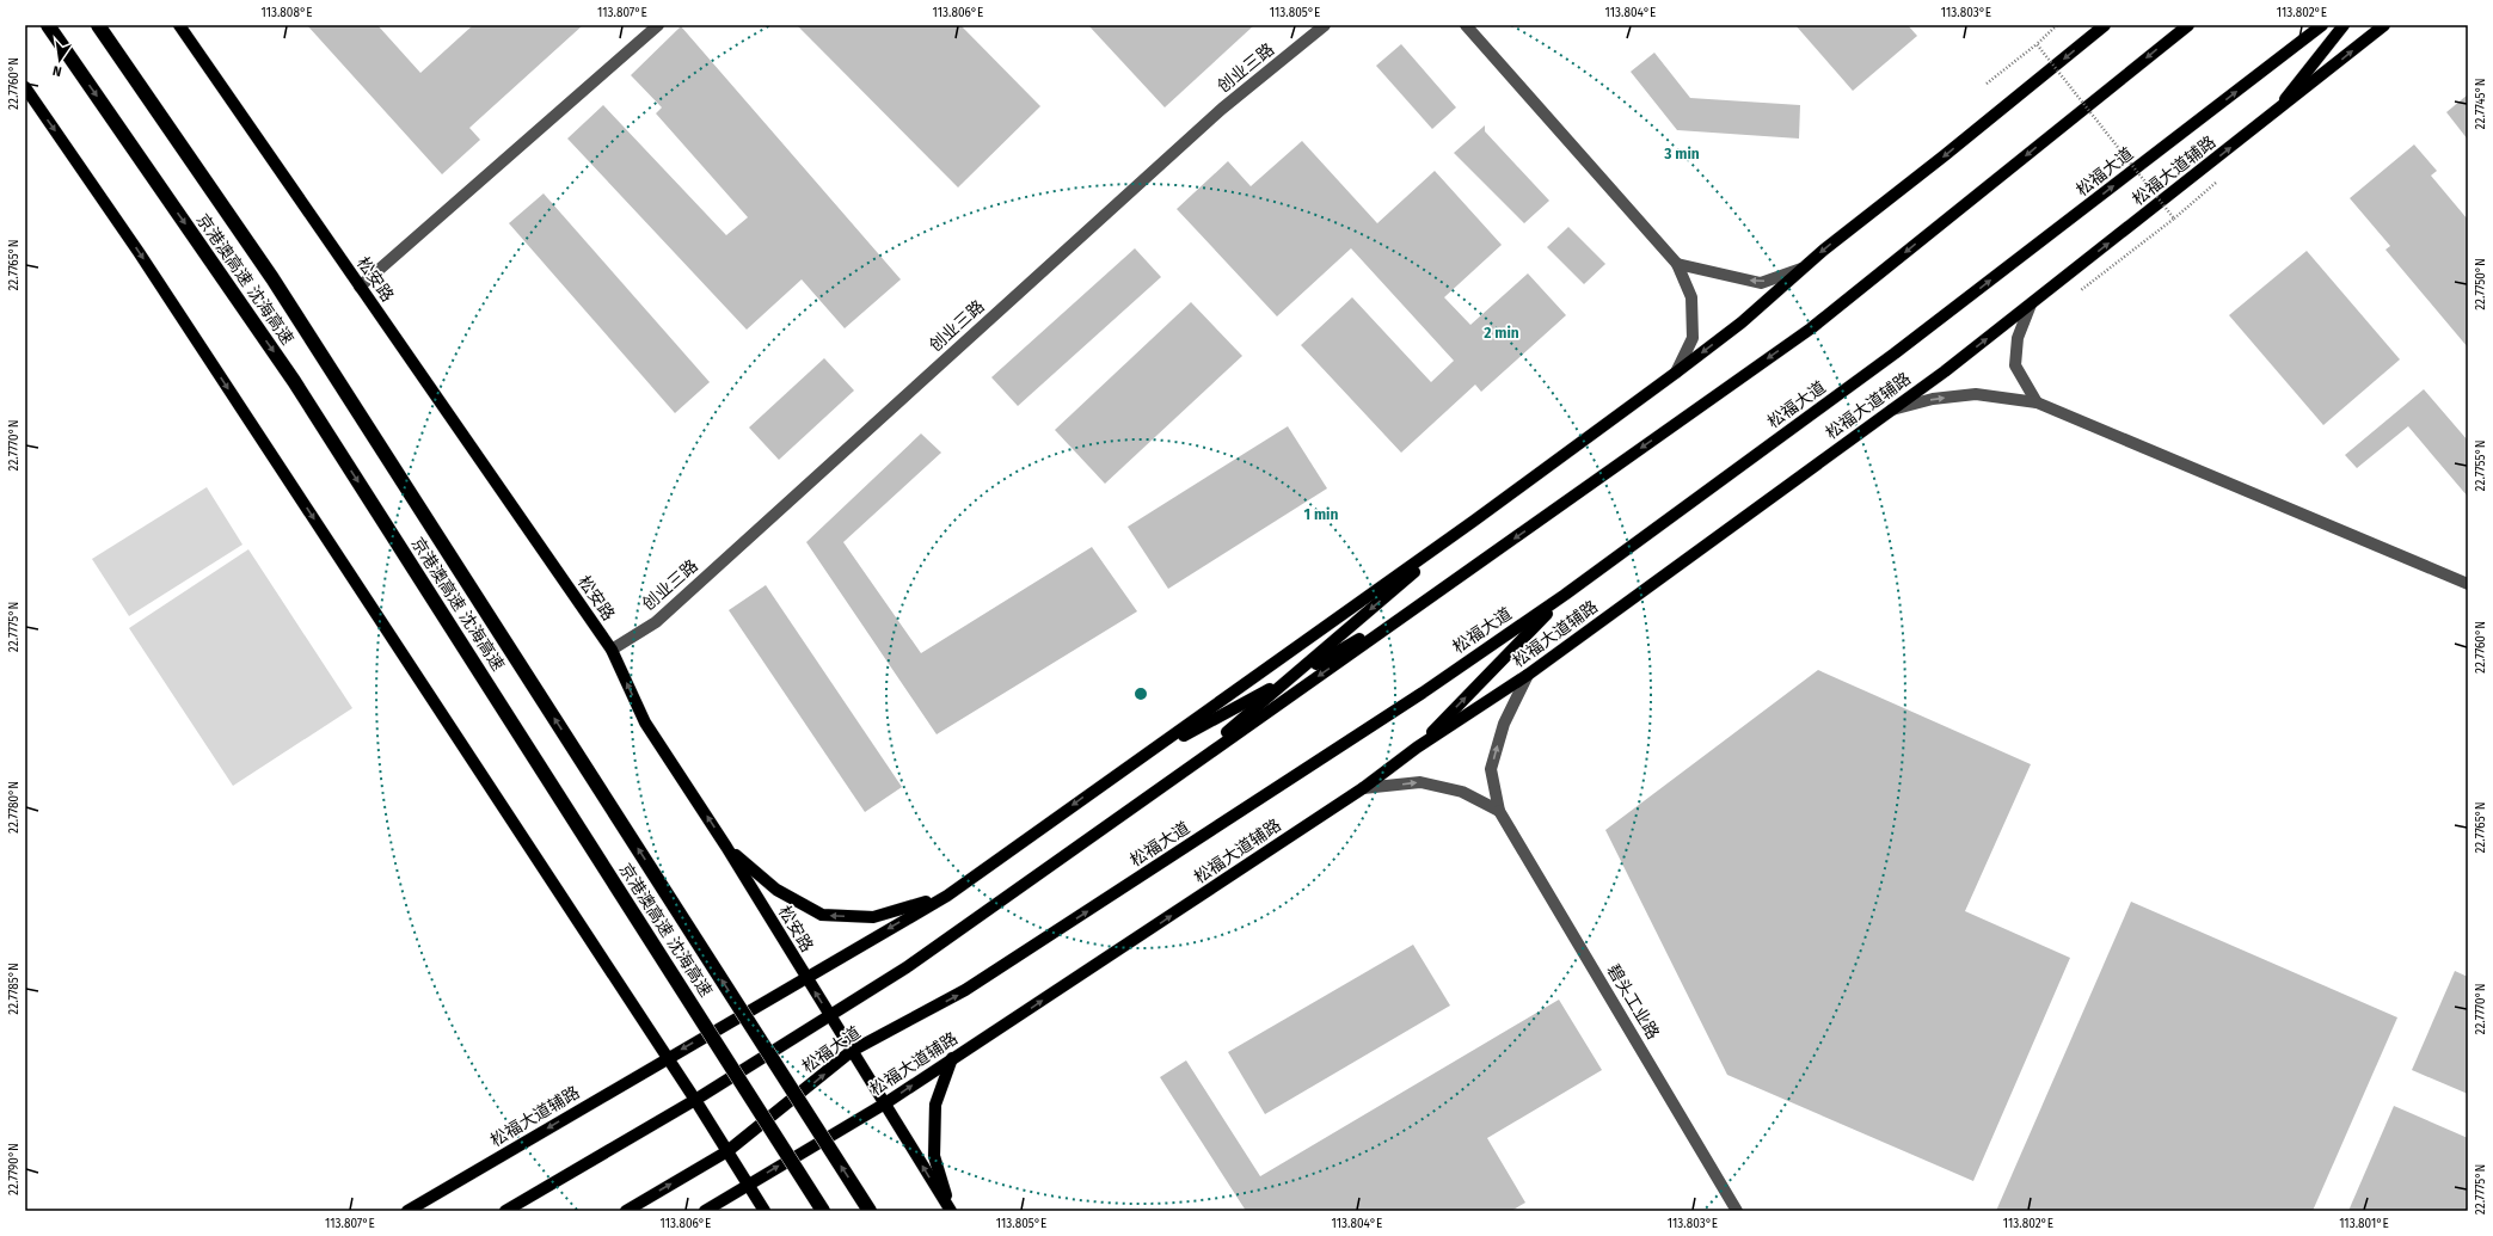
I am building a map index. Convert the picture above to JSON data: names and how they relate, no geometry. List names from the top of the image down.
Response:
{
  "streets": {
    "highway": ["京港澳高速 沈海高速"],
    "main road": ["松福大道辅路", "松福大道", "松安路"],
    "street": ["创业三路", "碧头工业路"]
  },
  "crossings": [
    ["创业三路", "松安路"],
    ["松福大道辅路", "松福大道"],
    ["松福大道辅路", "松安路"],
    ["松福大道", "松安路"]
  ],
  "north": "bottom",
  "coordinates": [
    "113.808°E",
    "113.807°E",
    "113.806°E",
    "113.805°E",
    "113.804°E",
    "113.803°E",
    "113.802°E",
    "22.7760°N",
    "22.7745°N",
    "22.7765°N",
    "22.7750°N",
    "22.7770°N",
    "22.7755°N",
    "22.7775°N",
    "22.7780°N",
    "22.7785°N",
    "22.7790°N",
    "113.801°E"
  ],
  "rings": ["3 min", "2 min", "1 min"]
}
